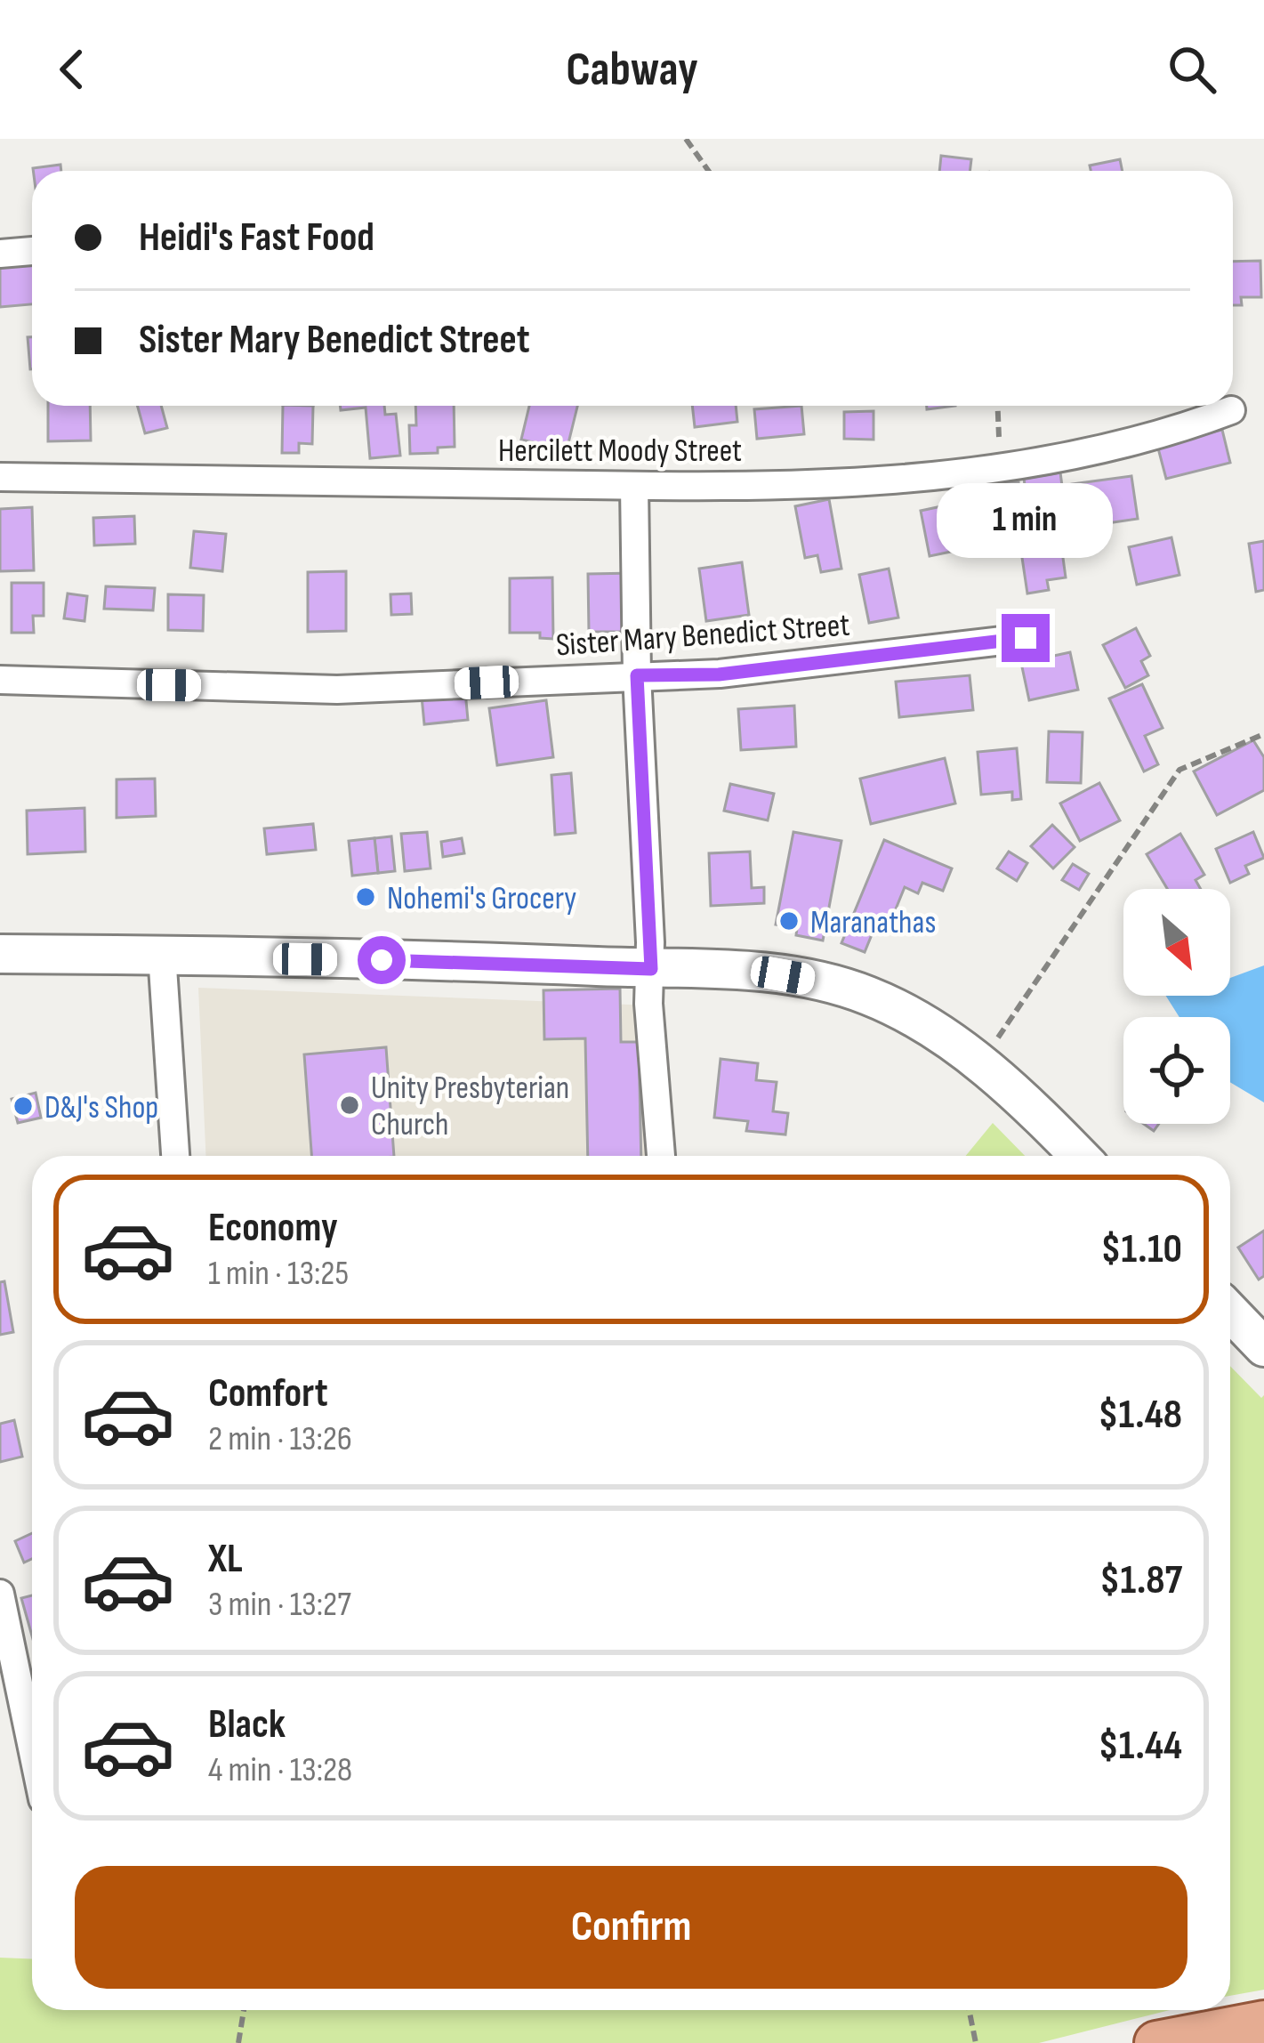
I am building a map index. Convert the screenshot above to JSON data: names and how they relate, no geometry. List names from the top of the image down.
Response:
{
  "streets": {
    "street": ["Hercilett Moody Street", "Sister Mary Benedict Street"]
  },
  "places": [
    "Nohemi's Grocery",
    "Maranathas",
    "Unity Presbyterian Church",
    "D&J's Shop"
  ],
  "north": "bottom right",
  "page": {
    "header": "Cabway",
    "banner": ["Heidi's Fast Food", "Sister Mary Benedict Street"],
    "bubble": "1 min",
    "list": [
      {
        "name": "Economy",
        "note": "1 min · 13:25",
        "value": "$1.10"
      },
      {
        "name": "Comfort",
        "note": "2 min · 13:26",
        "value": "$1.48"
      },
      {
        "name": "XL",
        "note": "3 min · 13:27",
        "value": "$1.87"
      },
      {
        "name": "Black",
        "note": "4 min · 13:28",
        "value": "$1.44"
      }
    ],
    "buttons": "Confirm"
  }
}
